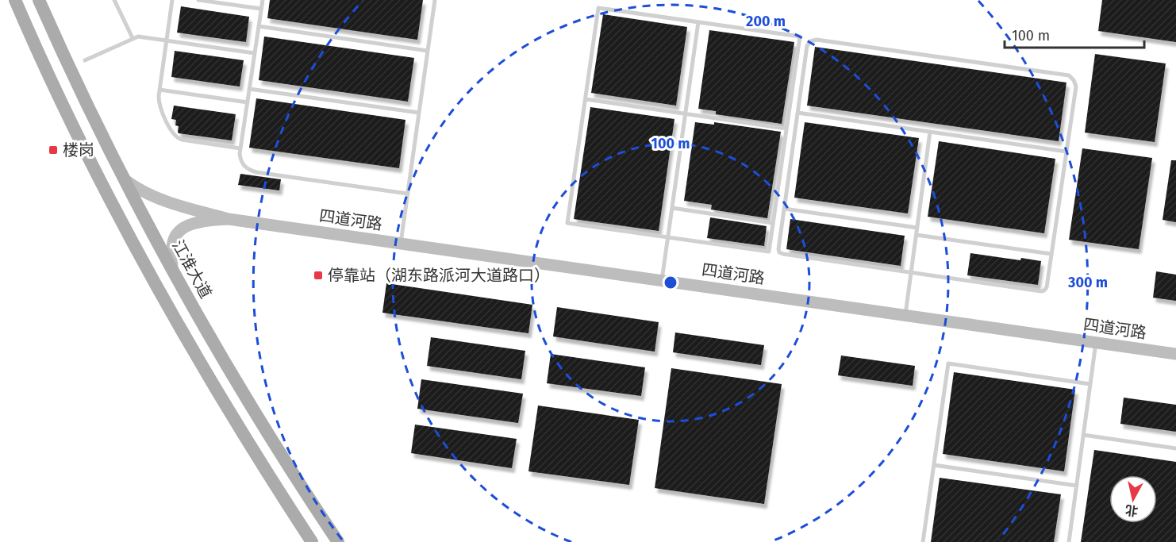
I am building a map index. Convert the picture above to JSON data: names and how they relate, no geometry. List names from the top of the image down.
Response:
{
  "streets": {
    "main road": ["江淮大道"],
    "street": ["四道河路"]
  },
  "places": {
    "transit": ["楼岗", "停靠站（湖东路派河大道路口）"]
  },
  "scale_bar": "100 m",
  "north": "bottom",
  "rings": ["200 m", "100 m", "300 m"]
}
